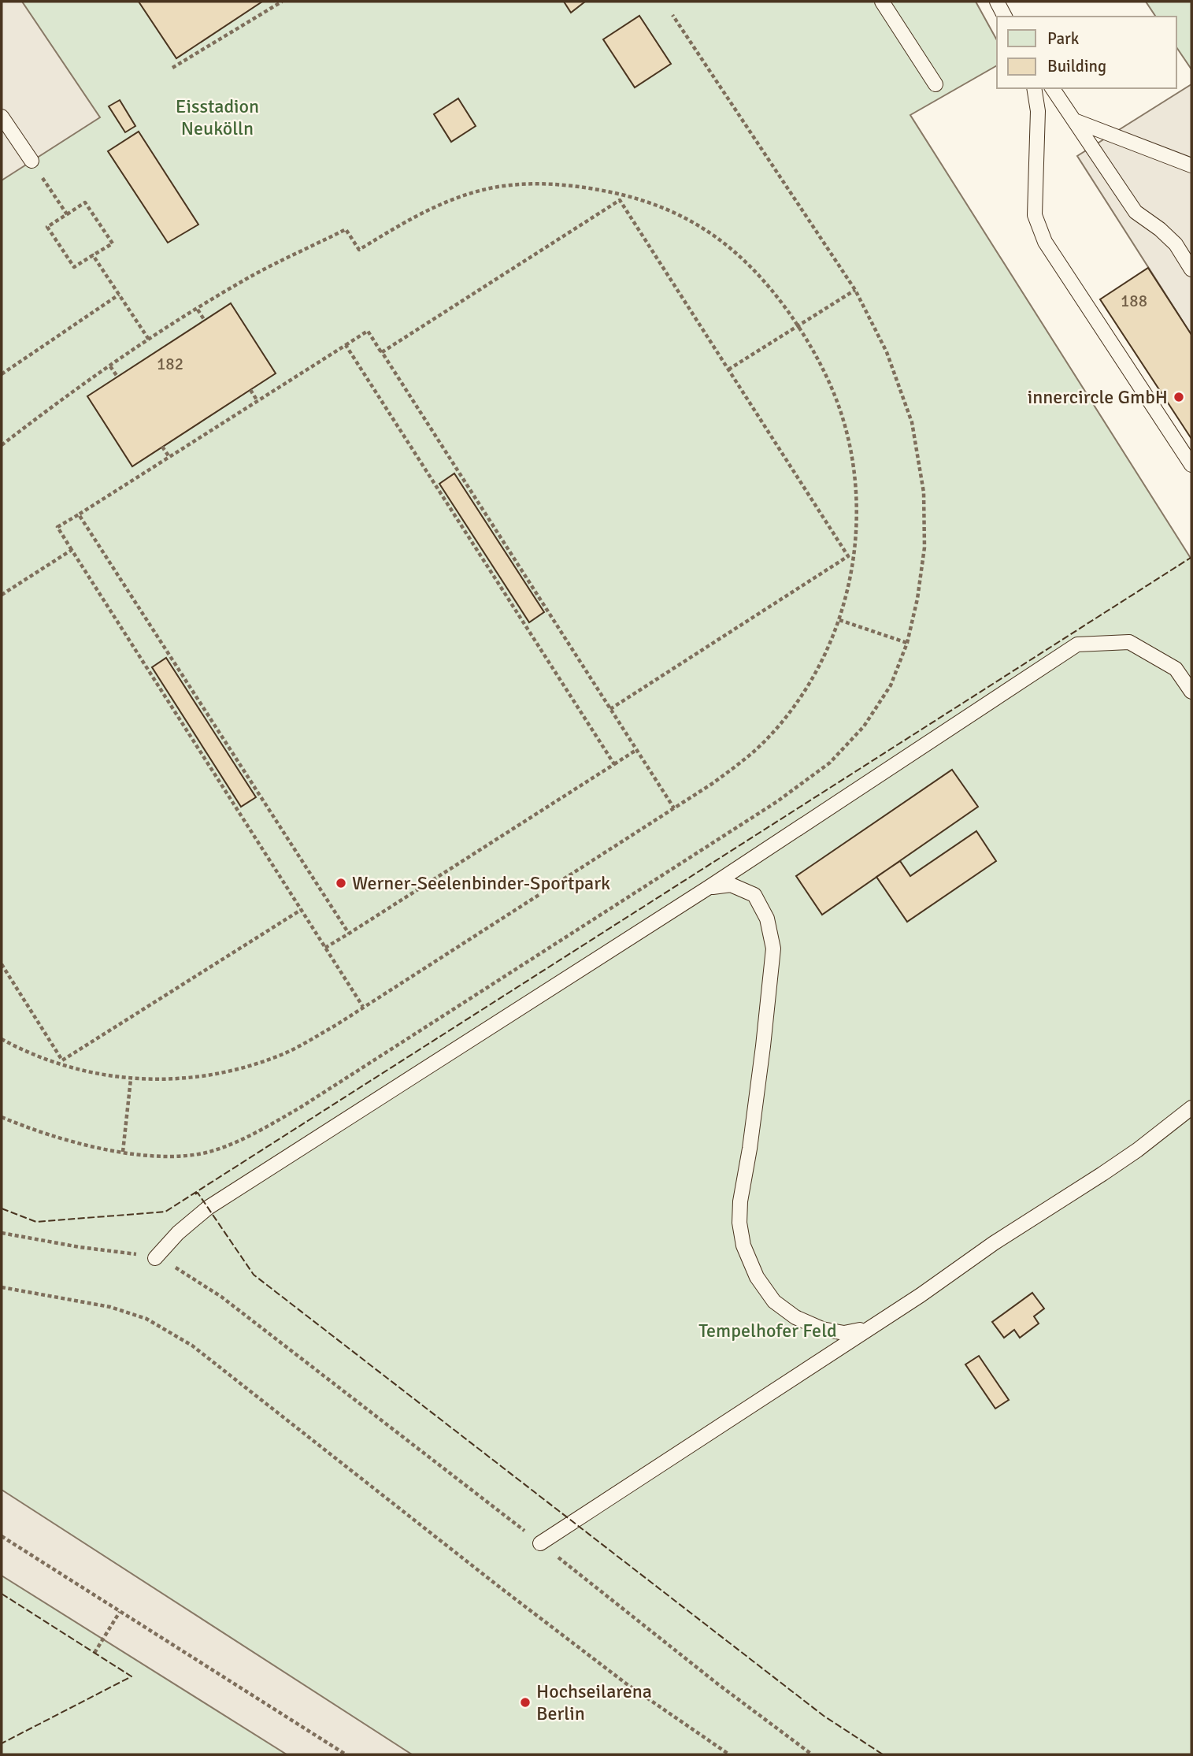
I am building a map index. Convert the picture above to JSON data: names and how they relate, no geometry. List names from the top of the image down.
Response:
{
  "parks": ["Eisstadion Neukölln", "Tempelhofer Feld"],
  "places": ["innercircle GmbH", "Werner-Seelenbinder-Sportpark", "Hochseilarena Berlin"],
  "house_numbers": ["188", "182"],
  "legend": ["Park", "Building"]
}
